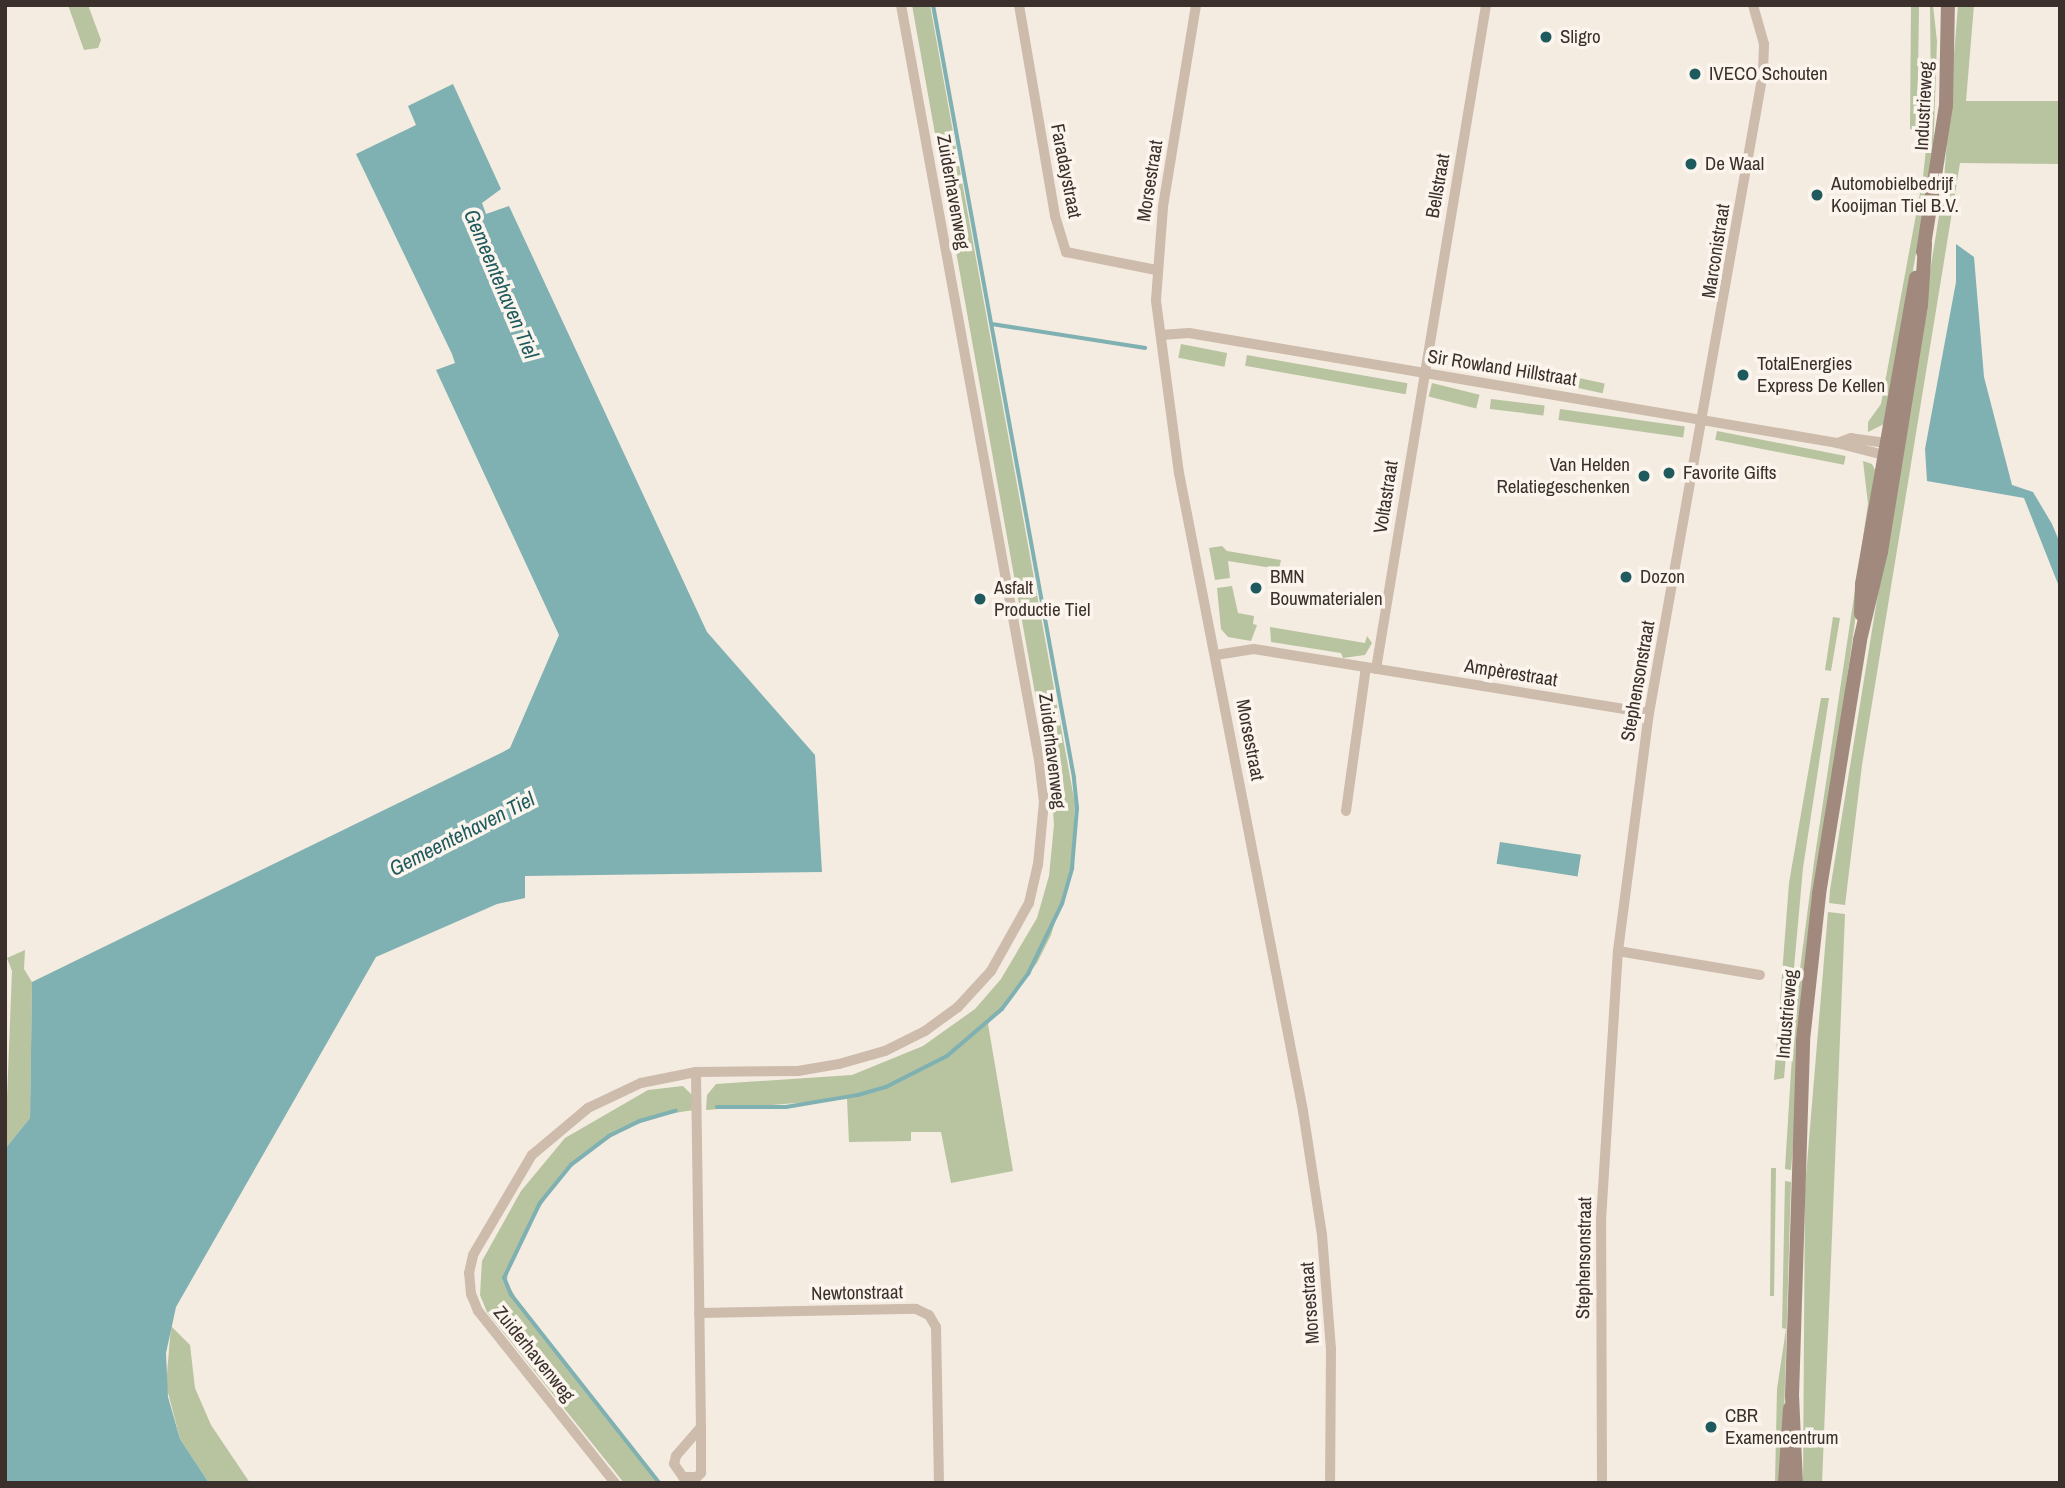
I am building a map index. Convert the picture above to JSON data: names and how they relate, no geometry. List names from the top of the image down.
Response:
{
  "streets": {
    "main road": ["Industrieweg"],
    "street": [
      "Faradaystraat",
      "Morsestraat",
      "Bellstraat",
      "Zuiderhavenweg",
      "Marconistraat",
      "Sir Rowland Hillstraat",
      "Voltastraat",
      "Ampèrestraat",
      "Stephensonstraat",
      "Newtonstraat"
    ]
  },
  "crossings": [
    ["Industrieweg", "Sir Rowland Hillstraat"],
    ["Faradaystraat", "Morsestraat"],
    ["Morsestraat", "Sir Rowland Hillstraat"],
    ["Morsestraat", "Ampèrestraat"],
    ["Bellstraat", "Sir Rowland Hillstraat"],
    ["Bellstraat", "Voltastraat"],
    ["Marconistraat", "Sir Rowland Hillstraat"],
    ["Marconistraat", "Stephensonstraat"],
    ["Sir Rowland Hillstraat", "Voltastraat"],
    ["Sir Rowland Hillstraat", "Stephensonstraat"],
    ["Voltastraat", "Ampèrestraat"],
    ["Ampèrestraat", "Stephensonstraat"]
  ],
  "water": ["Gemeentehaven Tiel"],
  "places": [
    "Sligro",
    "IVECO Schouten",
    "De Waal",
    "Automobielbedrijf Kooijman Tiel B.V.",
    "TotalEnergies Express De Kellen",
    "Favorite Gifts",
    "Van Helden Relatiegeschenken",
    "Dozon",
    "BMN Bouwmaterialen",
    "Asfalt Productie Tiel",
    "CBR Examencentrum"
  ]
}
